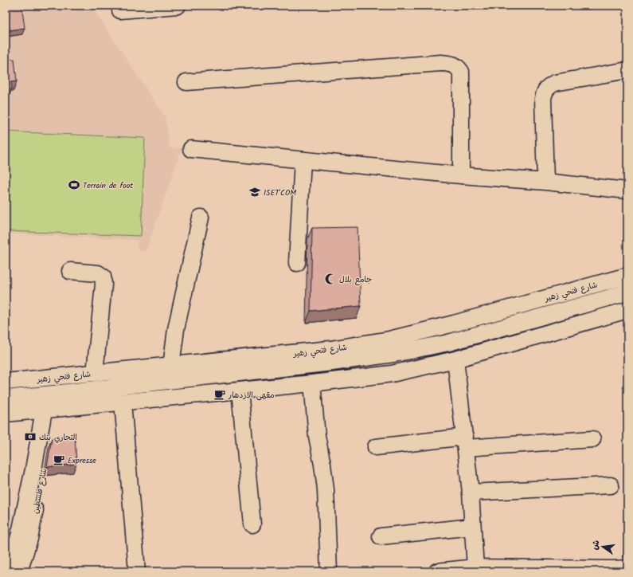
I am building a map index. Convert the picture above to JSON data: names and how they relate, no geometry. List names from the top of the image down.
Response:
{
  "streets": {
    "street": ["شارع فتحي زهير", "شارع فلسطين"]
  },
  "crossings": [
    ["شارع فتحي زهير", "شارع فلسطين"]
  ],
  "places": {
    "sports": ["Terrain de foot"],
    "school or university": ["ISET'COM"],
    "mosque": ["جامع بلال"],
    "cafe": ["مقهى الازدهار", "Expresse"],
    "bank": ["التجاري بنك"]
  },
  "north": "left"
}
